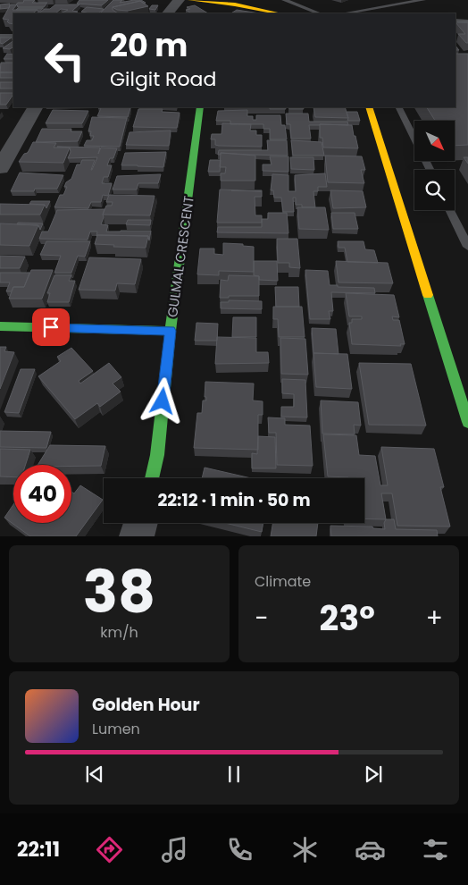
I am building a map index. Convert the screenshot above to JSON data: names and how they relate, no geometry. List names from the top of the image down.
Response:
{
  "streets": {
    "street": ["GULMAL CRESCENT"]
  },
  "north": "bottom right",
  "page": {
    "turn": ["20 m", "Gilgit Road"],
    "limit": "40",
    "trip": "22:12 · 1 min · 50 m",
    "tile": [
      ["38", "km/h"],
      "Climate"
    ],
    "heat": ["−", "23°", "+"],
    "song": ["Golden Hour", "Lumen"],
    "tabs": "22:11"
  }
}
